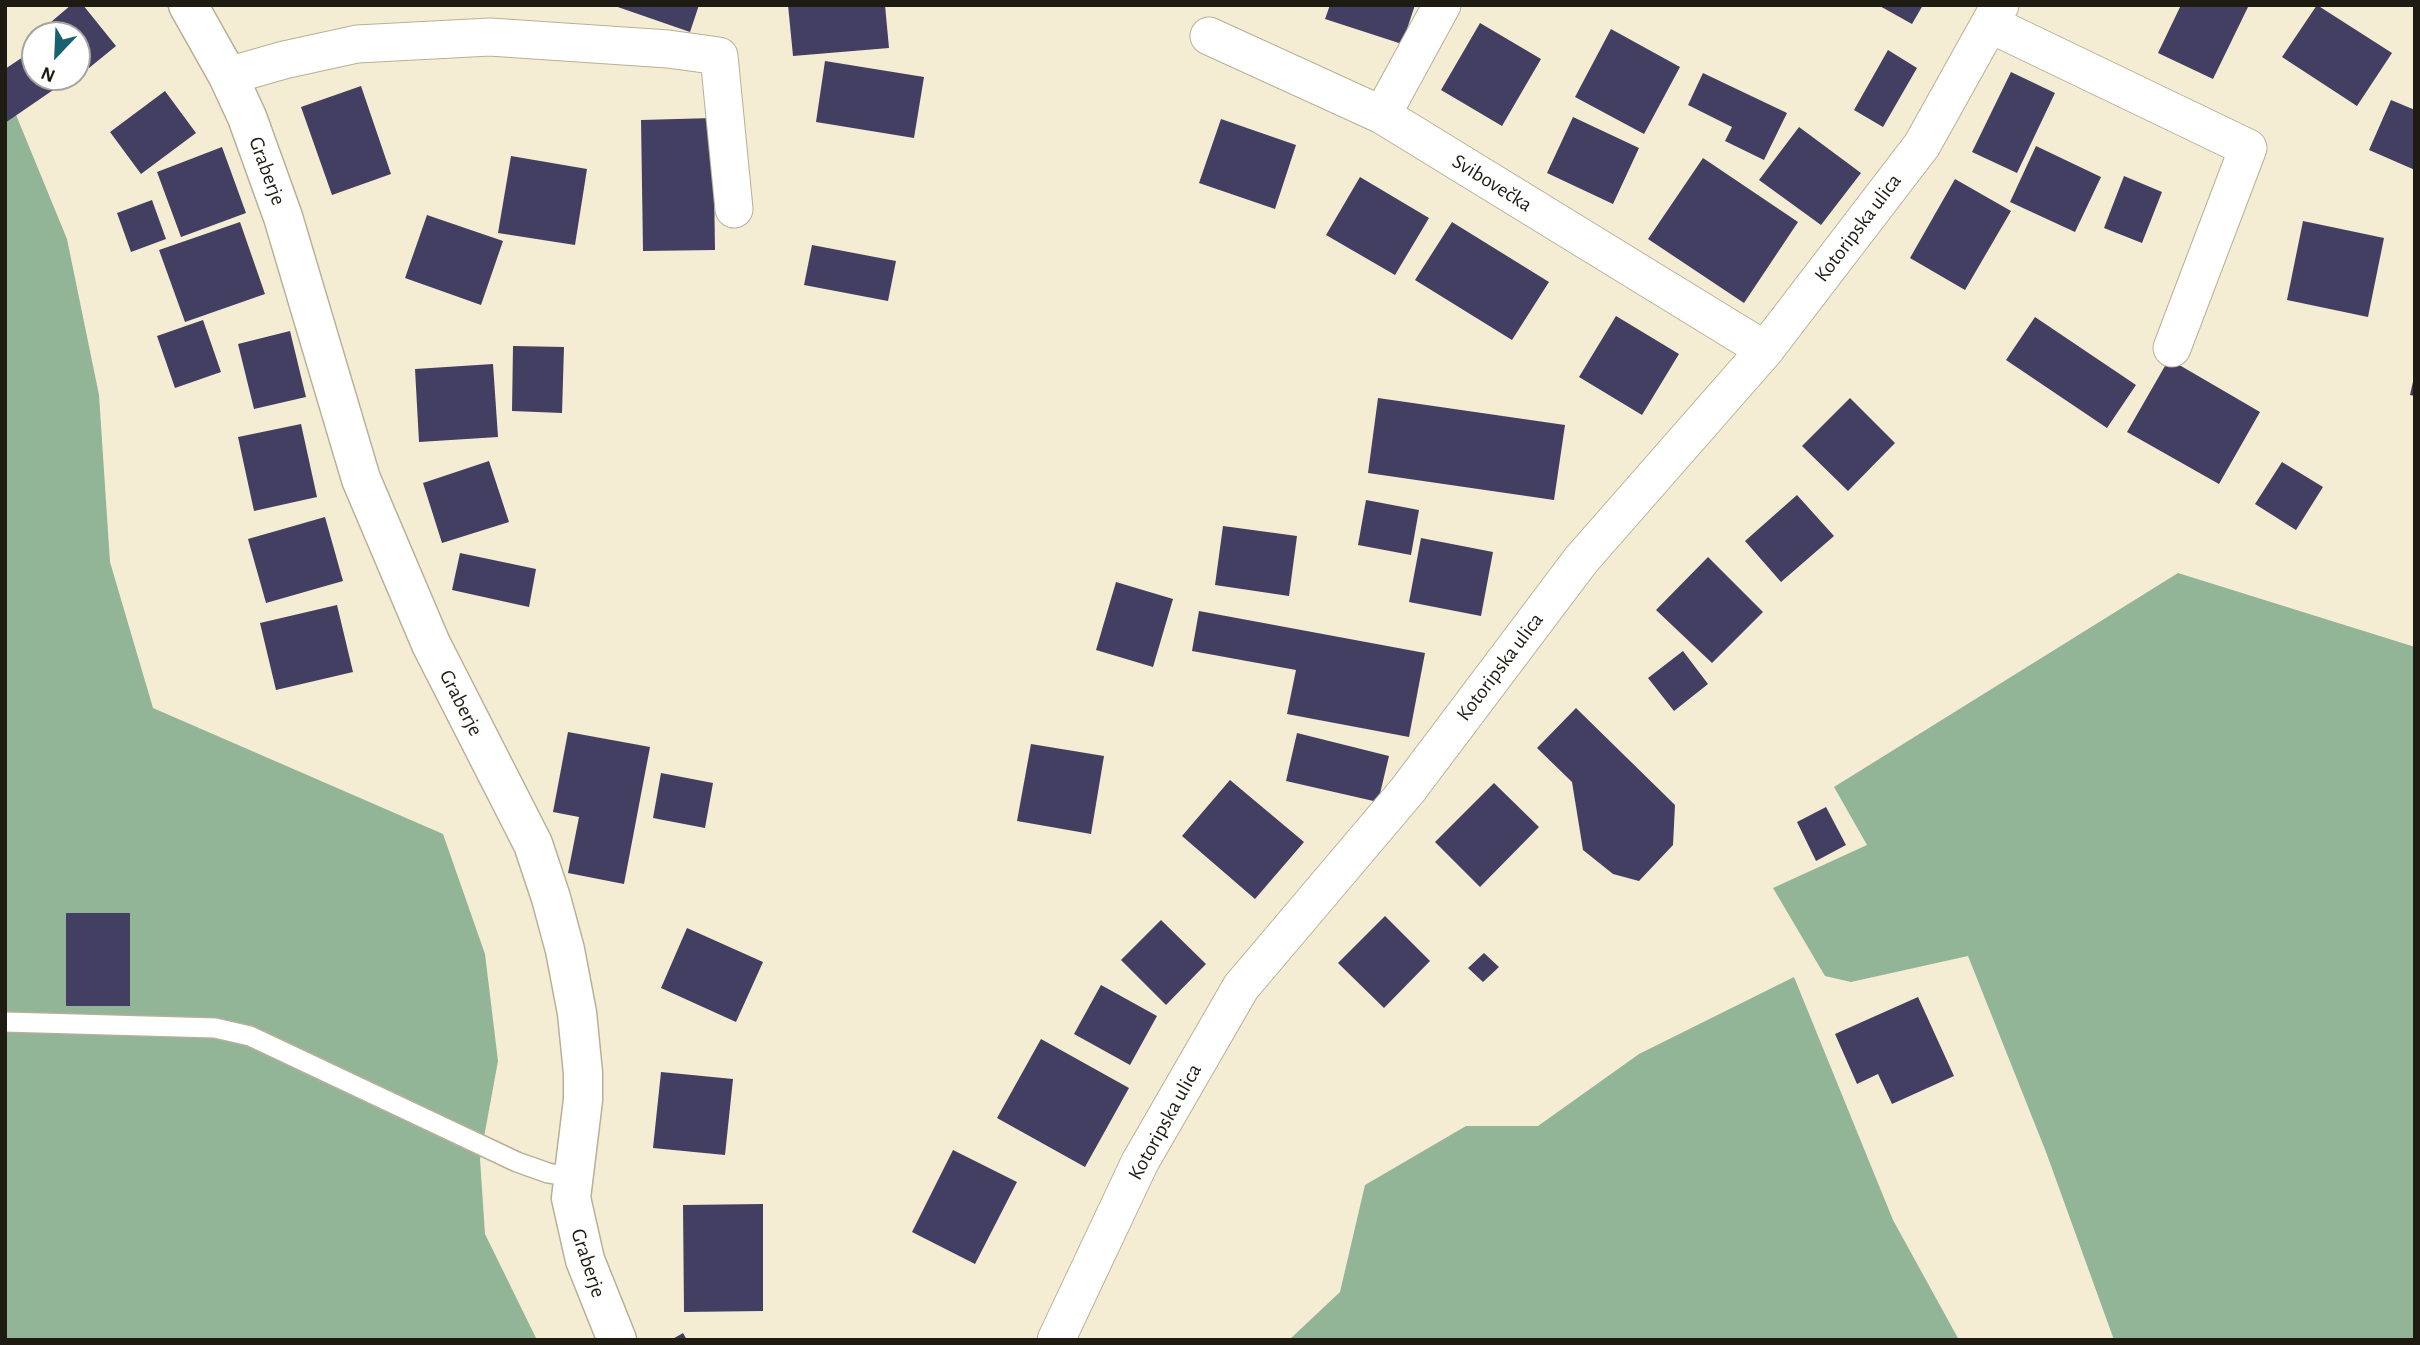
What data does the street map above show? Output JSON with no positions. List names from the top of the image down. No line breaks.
{"streets":{"street":["Graberje","Svibovečka","Kotoripska ulica"]},"crossings":[["Svibovečka","Kotoripska ulica"]],"north":"bottom left"}
